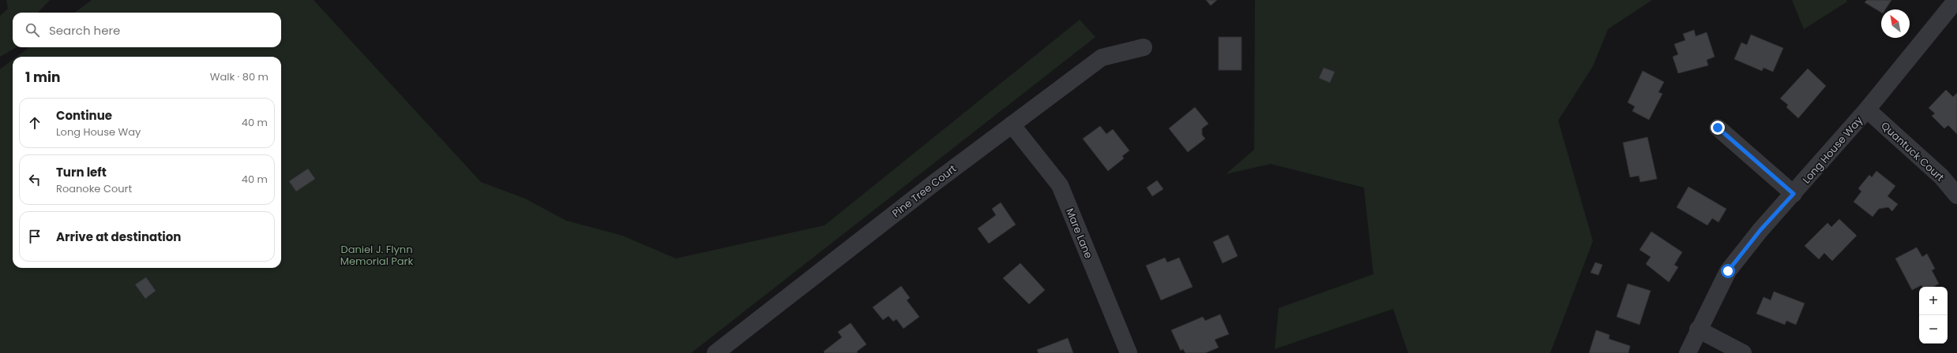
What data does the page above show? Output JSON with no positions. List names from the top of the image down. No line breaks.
{"streets":{"street":["Long House Way","Quantuck Court","Pine Tree Court","Mare Lane"]},"crossings":[["Long House Way","Quantuck Court"],["Pine Tree Court","Mare Lane"]],"parks":["Daniel J. Flynn Memorial Park"],"north":"top left","page":{"search":"Search here","heading":["1 min","Walk · 80 m"],"list":[["Continue","Long House Way","40 m"],["Turn left","Roanoke Court","40 m"],"Arrive at destination"],"map_buttons":["+","−"]}}
